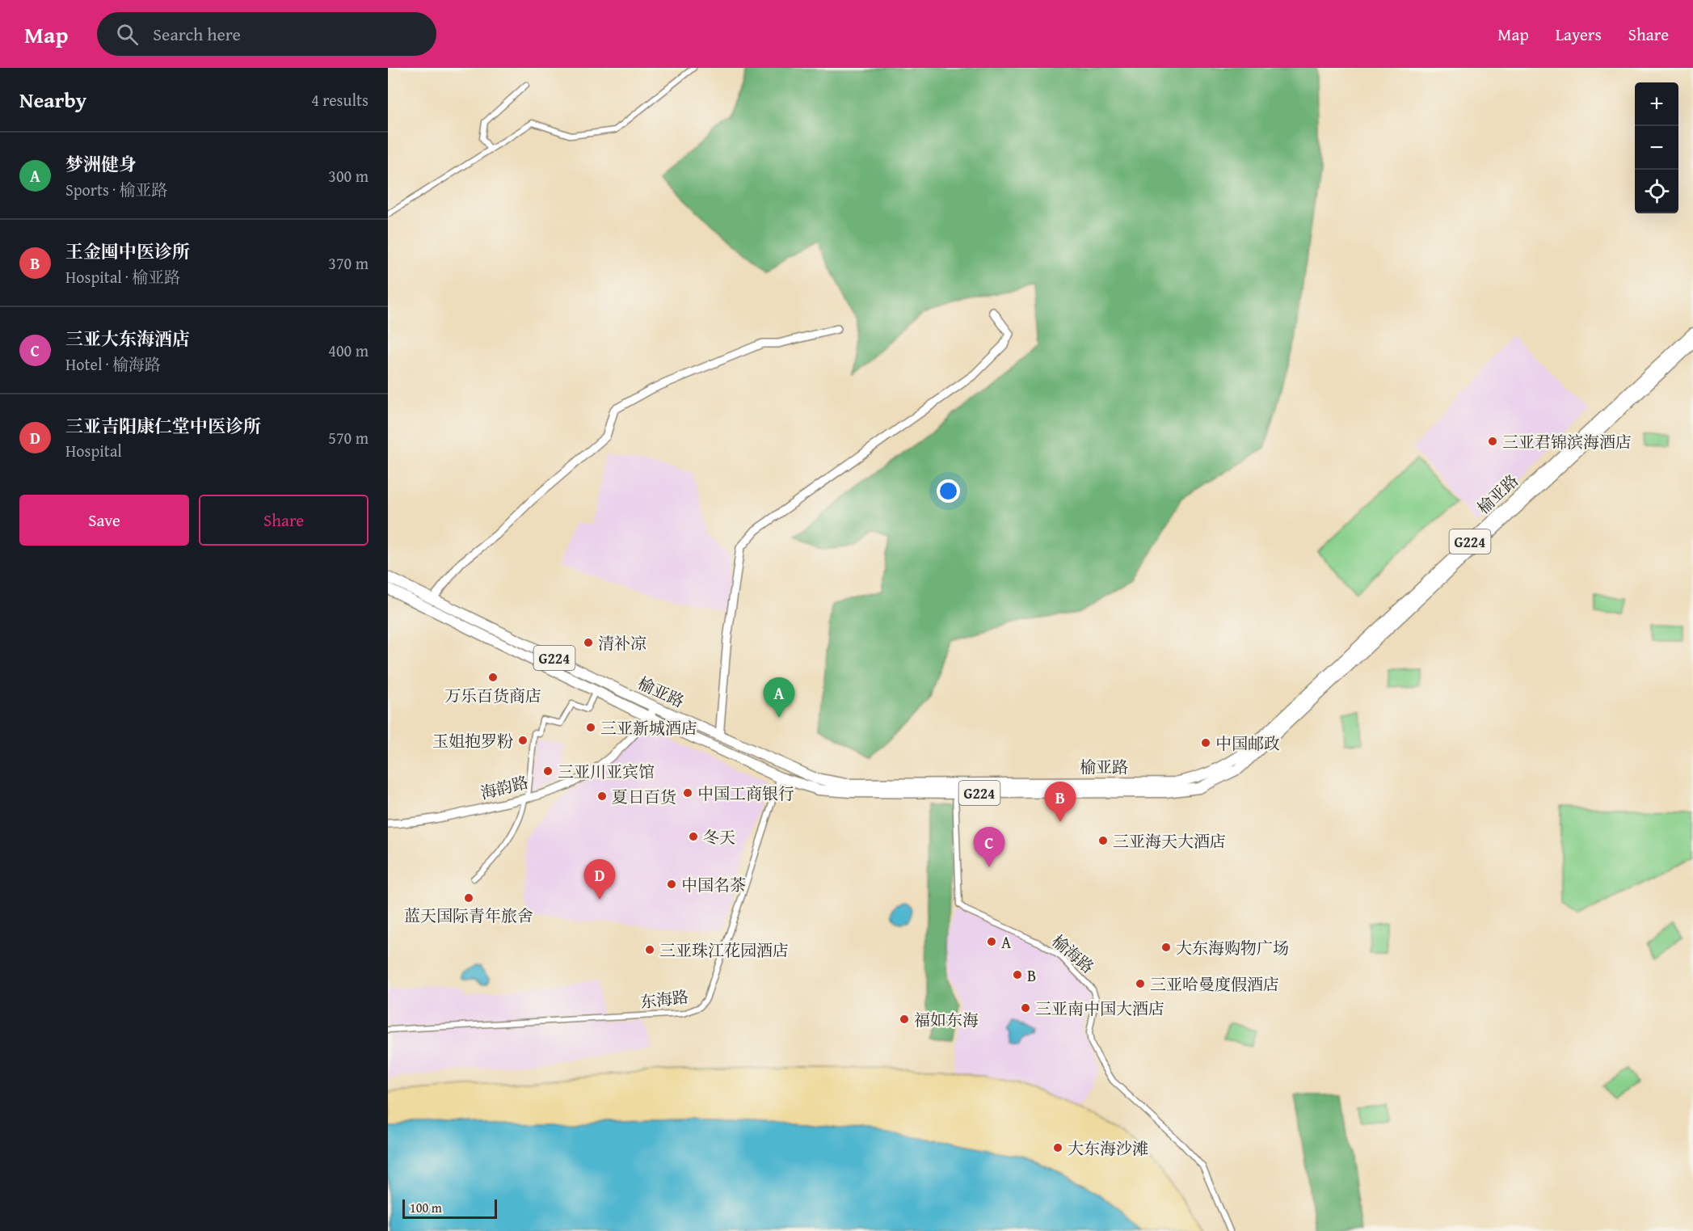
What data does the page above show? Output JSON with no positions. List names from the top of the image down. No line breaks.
{"streets":{"highway":["榆亚路","G224"],"street":["海韵路","榆海路","东海路"]},"crossings":[["榆亚路","海韵路"],["榆亚路","榆海路"],["榆亚路","东海路"]],"places":["三亚君锦滨海酒店","清补凉","万乐百货商店","三亚新城酒店","玉姐抱罗粉","中国邮政","三亚川亚宾馆","中国工商银行","夏日百货","冬天","三亚海天大酒店","中国名茶","蓝天国际青年旅舍","A","大东海购物广场","三亚珠江花园酒店","B","三亚哈曼度假酒店","三亚南中国大酒店","福如东海","大东海沙滩"],"scale_bar":"100 m","page":{"header":"Map","search":"Search here","nav":["Map","Layers","Share"],"heading":["Nearby","4 results"],"map_buttons":["+","−"],"list":[{"mark":"A","name":"梦洲健身","note":"Sports · 榆亚路","value":"300 m"},{"mark":"B","name":"王金囤中医诊所","note":"Hospital · 榆亚路","value":"370 m"},{"mark":"C","name":"三亚大东海酒店","note":"Hotel · 榆海路","value":"400 m"},{"mark":"D","name":"三亚吉阳康仁堂中医诊所","note":"Hospital","value":"570 m"}],"buttons":["Save","Share"],"pins":["A","B","C","D"],"scale":"100 m"}}
